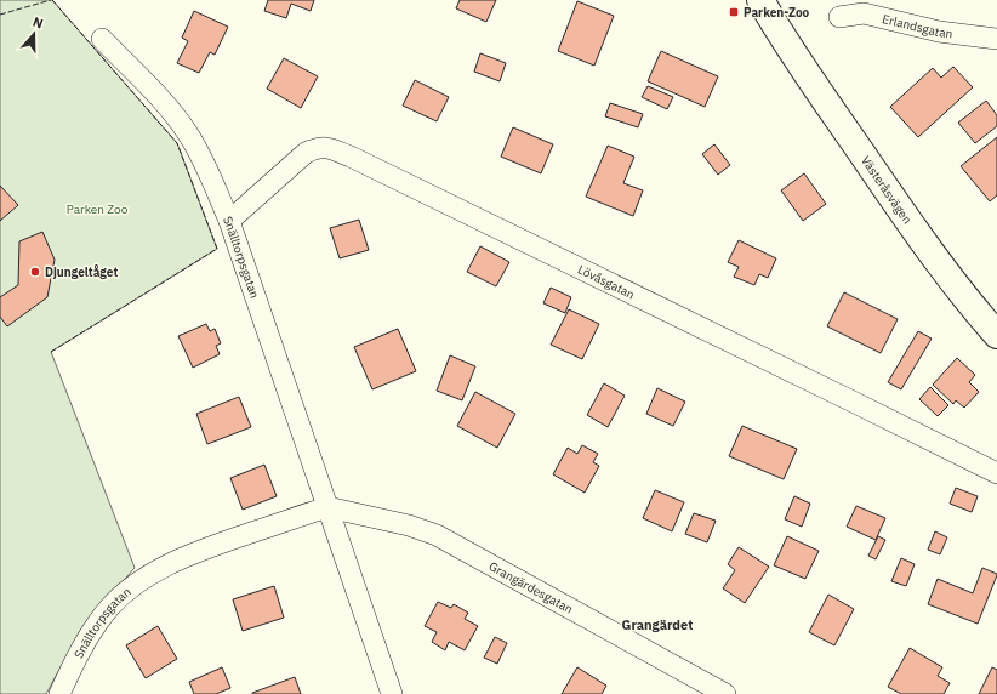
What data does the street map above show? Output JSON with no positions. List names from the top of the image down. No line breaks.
{"streets":{"street":["Erlandsgatan","Västeråsvägen","Snälltorpsgatan","Lövåsgatan","Grangärdesgatan"]},"crossings":[["Snälltorpsgatan","Lövåsgatan"],["Snälltorpsgatan","Grangärdesgatan"]],"districts":["Grangärdet"],"parks":["Parken Zoo"],"places":{"transit":["Parken-Zoo"],"other":["Djungeltåget"]},"north":"top"}
